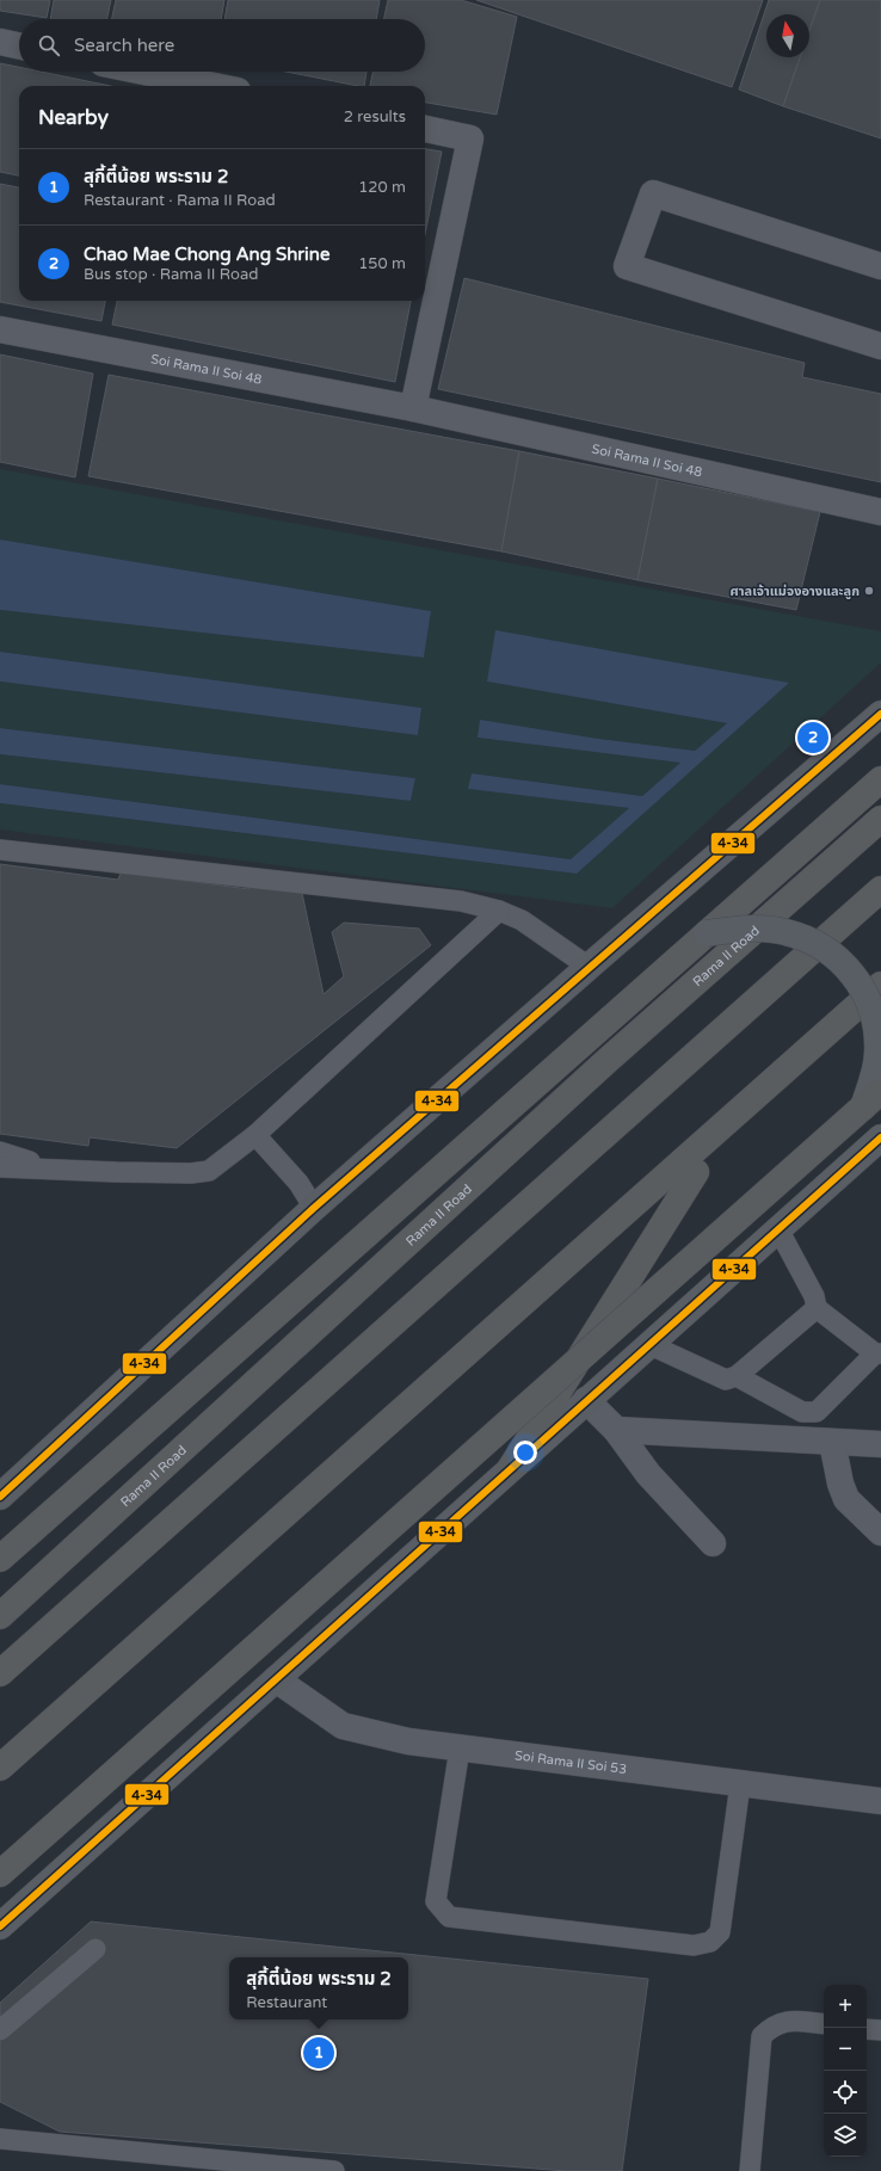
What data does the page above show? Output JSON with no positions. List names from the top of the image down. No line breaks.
{"streets":{"highway":["Rama II Road"],"street":["Soi Rama II Soi 48","Soi Rama II Soi 53"]},"places":["ศาลเจ้าแม่จงอางและลูก"],"lines":["transit line 4-34"],"north":"top","page":{"search":"Search here","heading":["Nearby","2 results"],"list":[{"mark":"1","name":"สุกี้ตี๋น้อย พระราม 2","note":"Restaurant · Rama II Road","value":"120 m"},{"mark":"2","name":"Chao Mae Chong Ang Shrine","note":"Bus stop · Rama II Road","value":"150 m"}],"pins":["2","1"],"popup":["สุกี้ตี๋น้อย พระราม 2","Restaurant"],"map_buttons":["+","−"]}}
